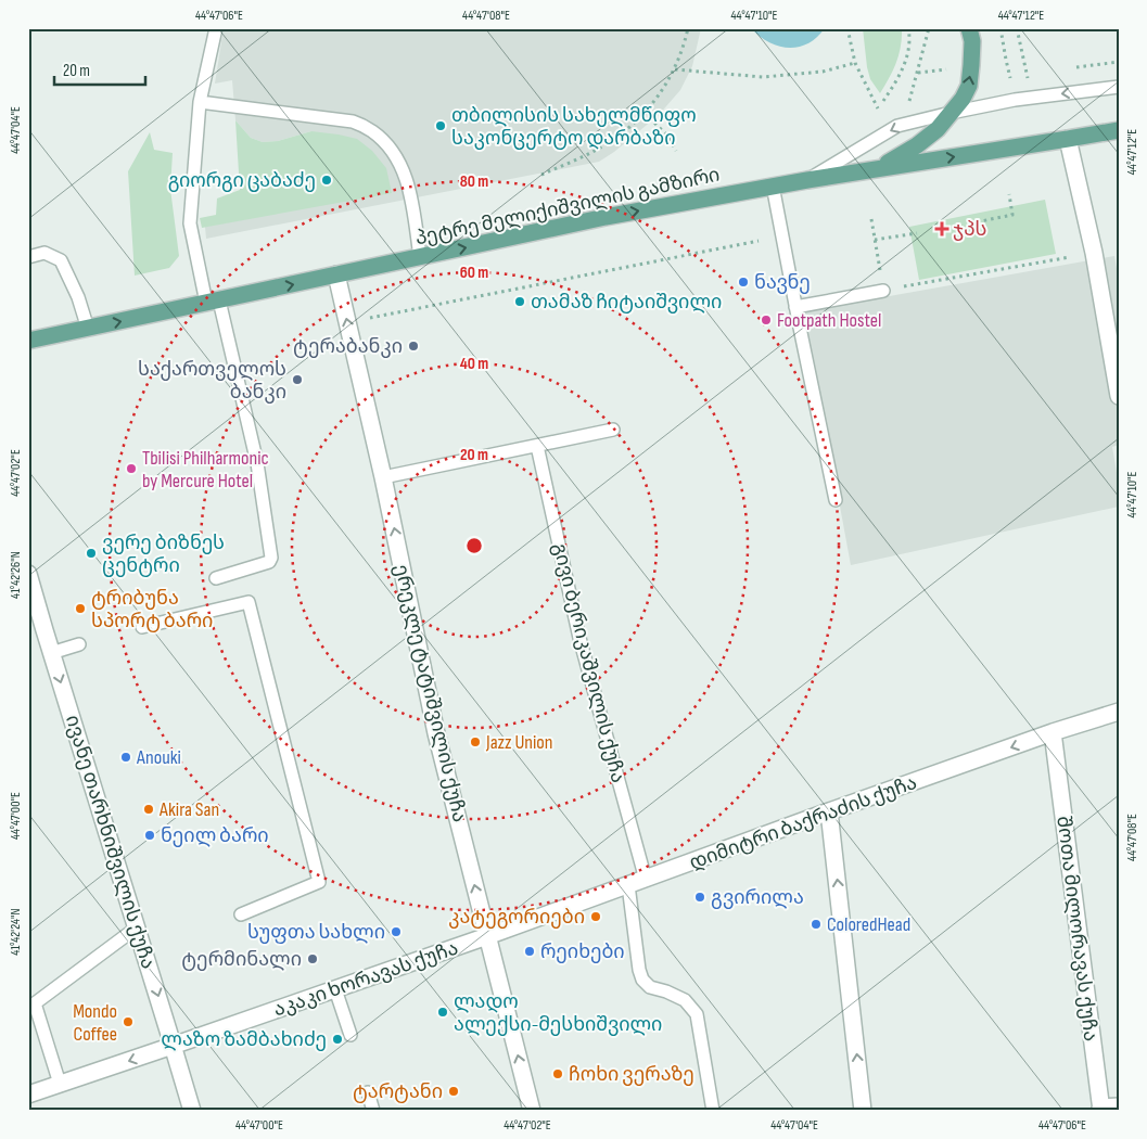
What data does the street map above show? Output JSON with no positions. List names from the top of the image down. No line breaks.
{"streets":{"main road":["პეტრე მელიქიშვილის გამზირი"],"street":["ერეკლე ტატიშვილის ქუჩა","დიმიტრი ბაქრაძის ქუჩა","ივანე თარხნიშვილის ქუჩა","შოთა მილორავას ქუჩა","აკაკი ხორავას ქუჩა"],"lane":["გივი ბერიკაშვილის ქუჩა"]},"crossings":[["პეტრე მელიქიშვილის გამზირი","ერეკლე ტატიშვილის ქუჩა"],["გივი ბერიკაშვილის ქუჩა","დიმიტრი ბაქრაძის ქუჩა"],["ერეკლე ტატიშვილის ქუჩა","დიმიტრი ბაქრაძის ქუჩა"],["ერეკლე ტატიშვილის ქუჩა","აკაკი ხორავას ქუჩა"],["დიმიტრი ბაქრაძის ქუჩა","შოთა მილორავას ქუჩა"],["დიმიტრი ბაქრაძის ქუჩა","აკაკი ხორავას ქუჩა"],["ივანე თარხნიშვილის ქუჩა","აკაკი ხორავას ქუჩა"]],"one_way":["პეტრე მელიქიშვილის გამზირი","ერეკლე ტატიშვილის ქუჩა","დიმიტრი ბაქრაძის ქუჩა","ივანე თარხნიშვილის ქუჩა"],"places":{"other":["თბილისის სახელმწიფო საკონცერტო დარბაზი","გიორგი ცაბაძე","ნავნე","თამაზ ჩიტაიშვილი","Footpath Hostel","ტერაბანკი","საქართველოს ბანკი","Tbilisi Philharmonic by Mercure Hotel","ვერე ბიზნეს ცენტრი","ტრიბუნა სპორტ ბარი","Jazz Union","Anouki","Akira San","ნეილ ბარი","გვირილა","კატეგორიები","ColoredHead","სუფთა სახლი","რეიხები","ტერმინალი","ლადო ალექსი-მესხიშვილი","Mondo Coffee","ლაზო ზამბახიძე","ჩოხი ვერაზე","ტარტანი"],"health":["ჯპს"]},"scale_bar":"20 m","coordinates":["44°47'06\"E","44°47'08\"E","44°47'10\"E","44°47'12\"E","44°47'04\"E","44°47'02\"E","41°42'26\"N","44°47'00\"E","41°42'24\"N"],"rings":["80 m","60 m","40 m","20 m"]}
